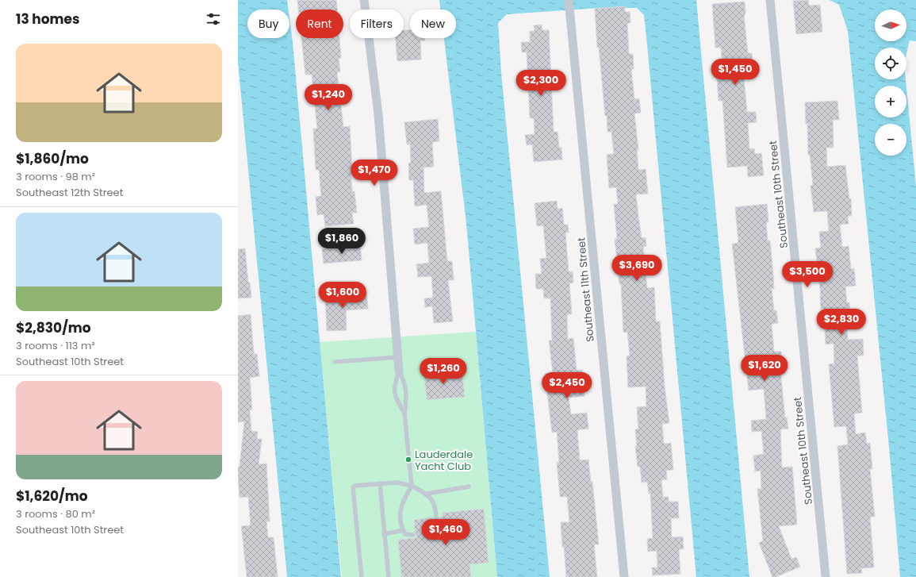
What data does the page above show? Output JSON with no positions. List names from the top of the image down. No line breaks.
{"streets":{"street":["Southeast 10th Street","Southeast 11th Street"]},"places":["Lauderdale Yacht Club"],"north":"right","page":{"heading":"13 homes","map_buttons":["+","−"],"chip":["Buy","Rent","Filters","New"],"list":[{"name":"$1,860/mo","note":"3 rooms · 98 m² · Southeast 12th Street"},{"name":"$2,830/mo","note":"3 rooms · 113 m² · Southeast 10th Street"},{"name":"$1,620/mo","note":"3 rooms · 80 m² · Southeast 10th Street"}],"price":["$1,450","$2,300","$1,240","$1,470","$1,860","$3,690","$3,500","$1,600","$2,830","$1,620","$1,260","$2,450","$1,460"]}}
